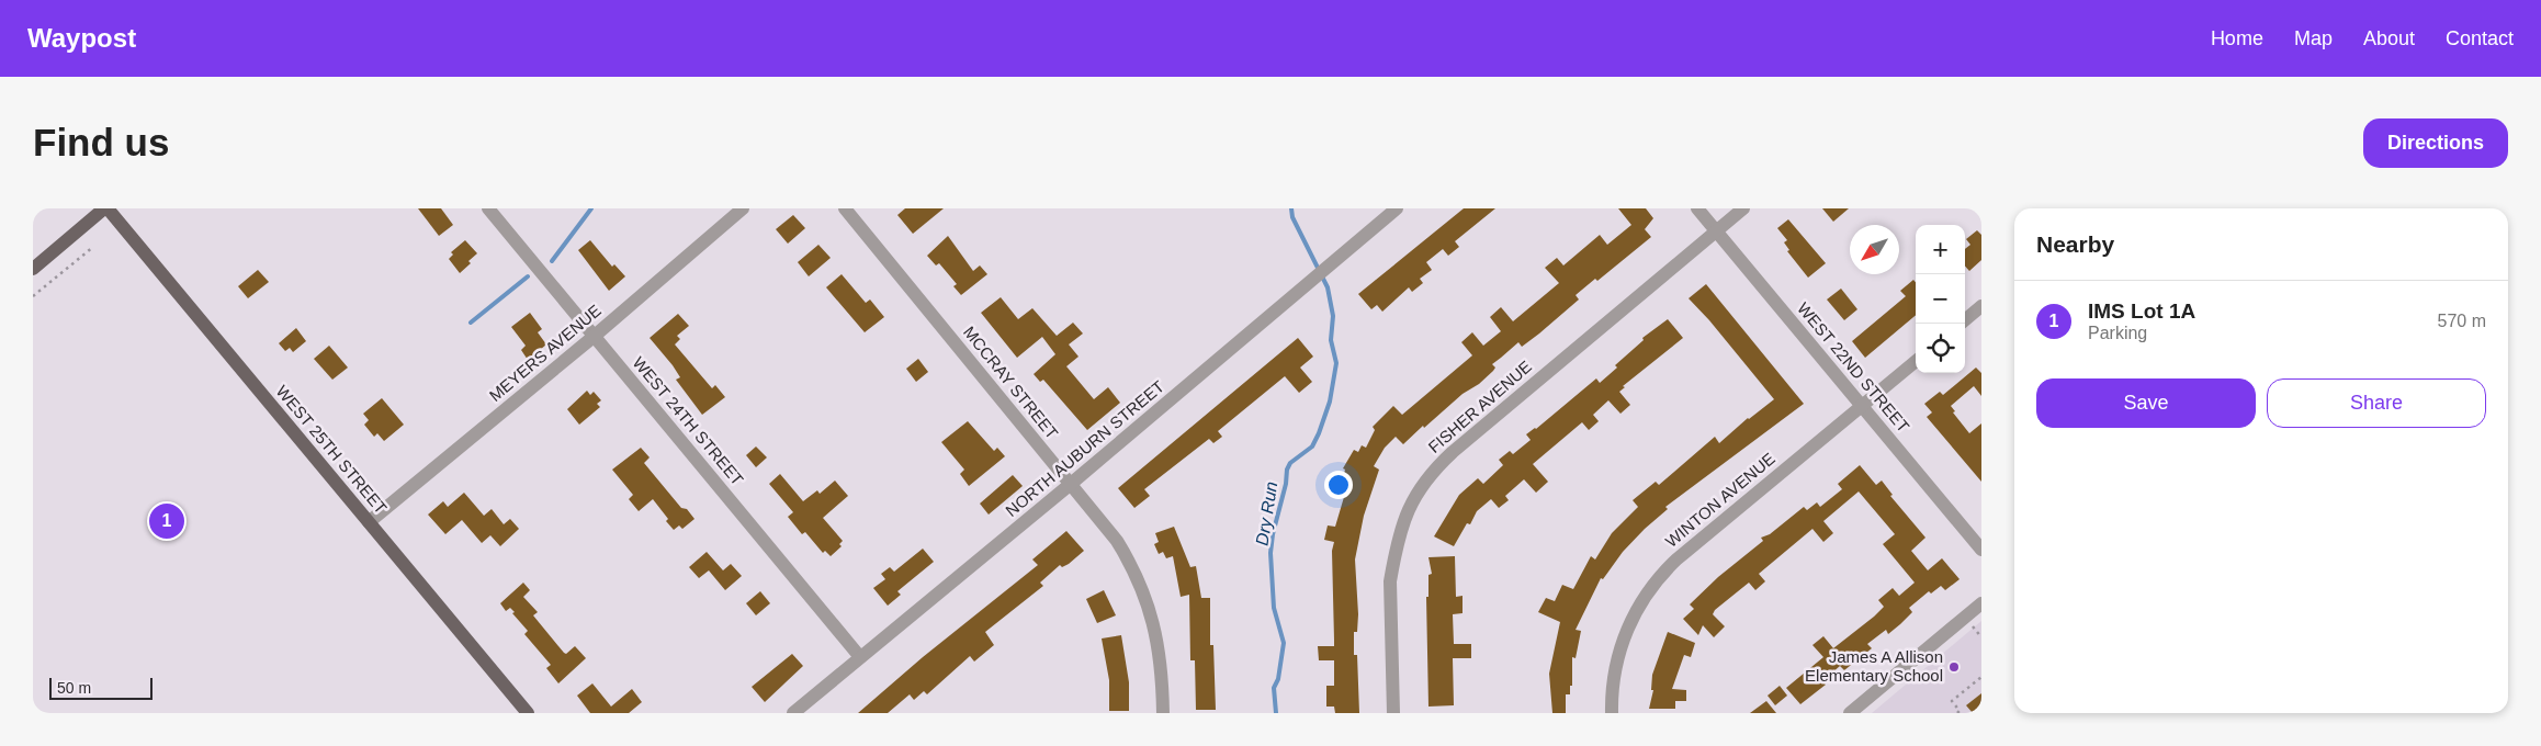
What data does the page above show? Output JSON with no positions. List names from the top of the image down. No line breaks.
{"streets":{"main road":["WEST 25TH STREET"],"street":["MEYERS AVENUE","WEST 22ND STREET","MCCRAY STREET","FISHER AVENUE","WEST 24TH STREET","NORTH AUBURN STREET","WINTON AVENUE"]},"crossings":[["MEYERS AVENUE","WEST 24TH STREET"],["MEYERS AVENUE","WEST 25TH STREET"],["WEST 22ND STREET","FISHER AVENUE"],["WEST 22ND STREET","WINTON AVENUE"],["MCCRAY STREET","NORTH AUBURN STREET"],["WEST 24TH STREET","NORTH AUBURN STREET"]],"water":["Dry Run"],"places":["James A Allison Elementary School"],"scale_bar":"50 m","north":"bottom left","page":{"header":"Waypost","nav":["Home","Map","About","Contact"],"buttons":["Directions",["Save","Share"]],"title":"Find us","heading":"Nearby","map_buttons":["+","−"],"list":[{"mark":"1","name":"IMS Lot 1A","note":"Parking","value":"570 m"}],"pins":"1","scale":"50 m"}}
